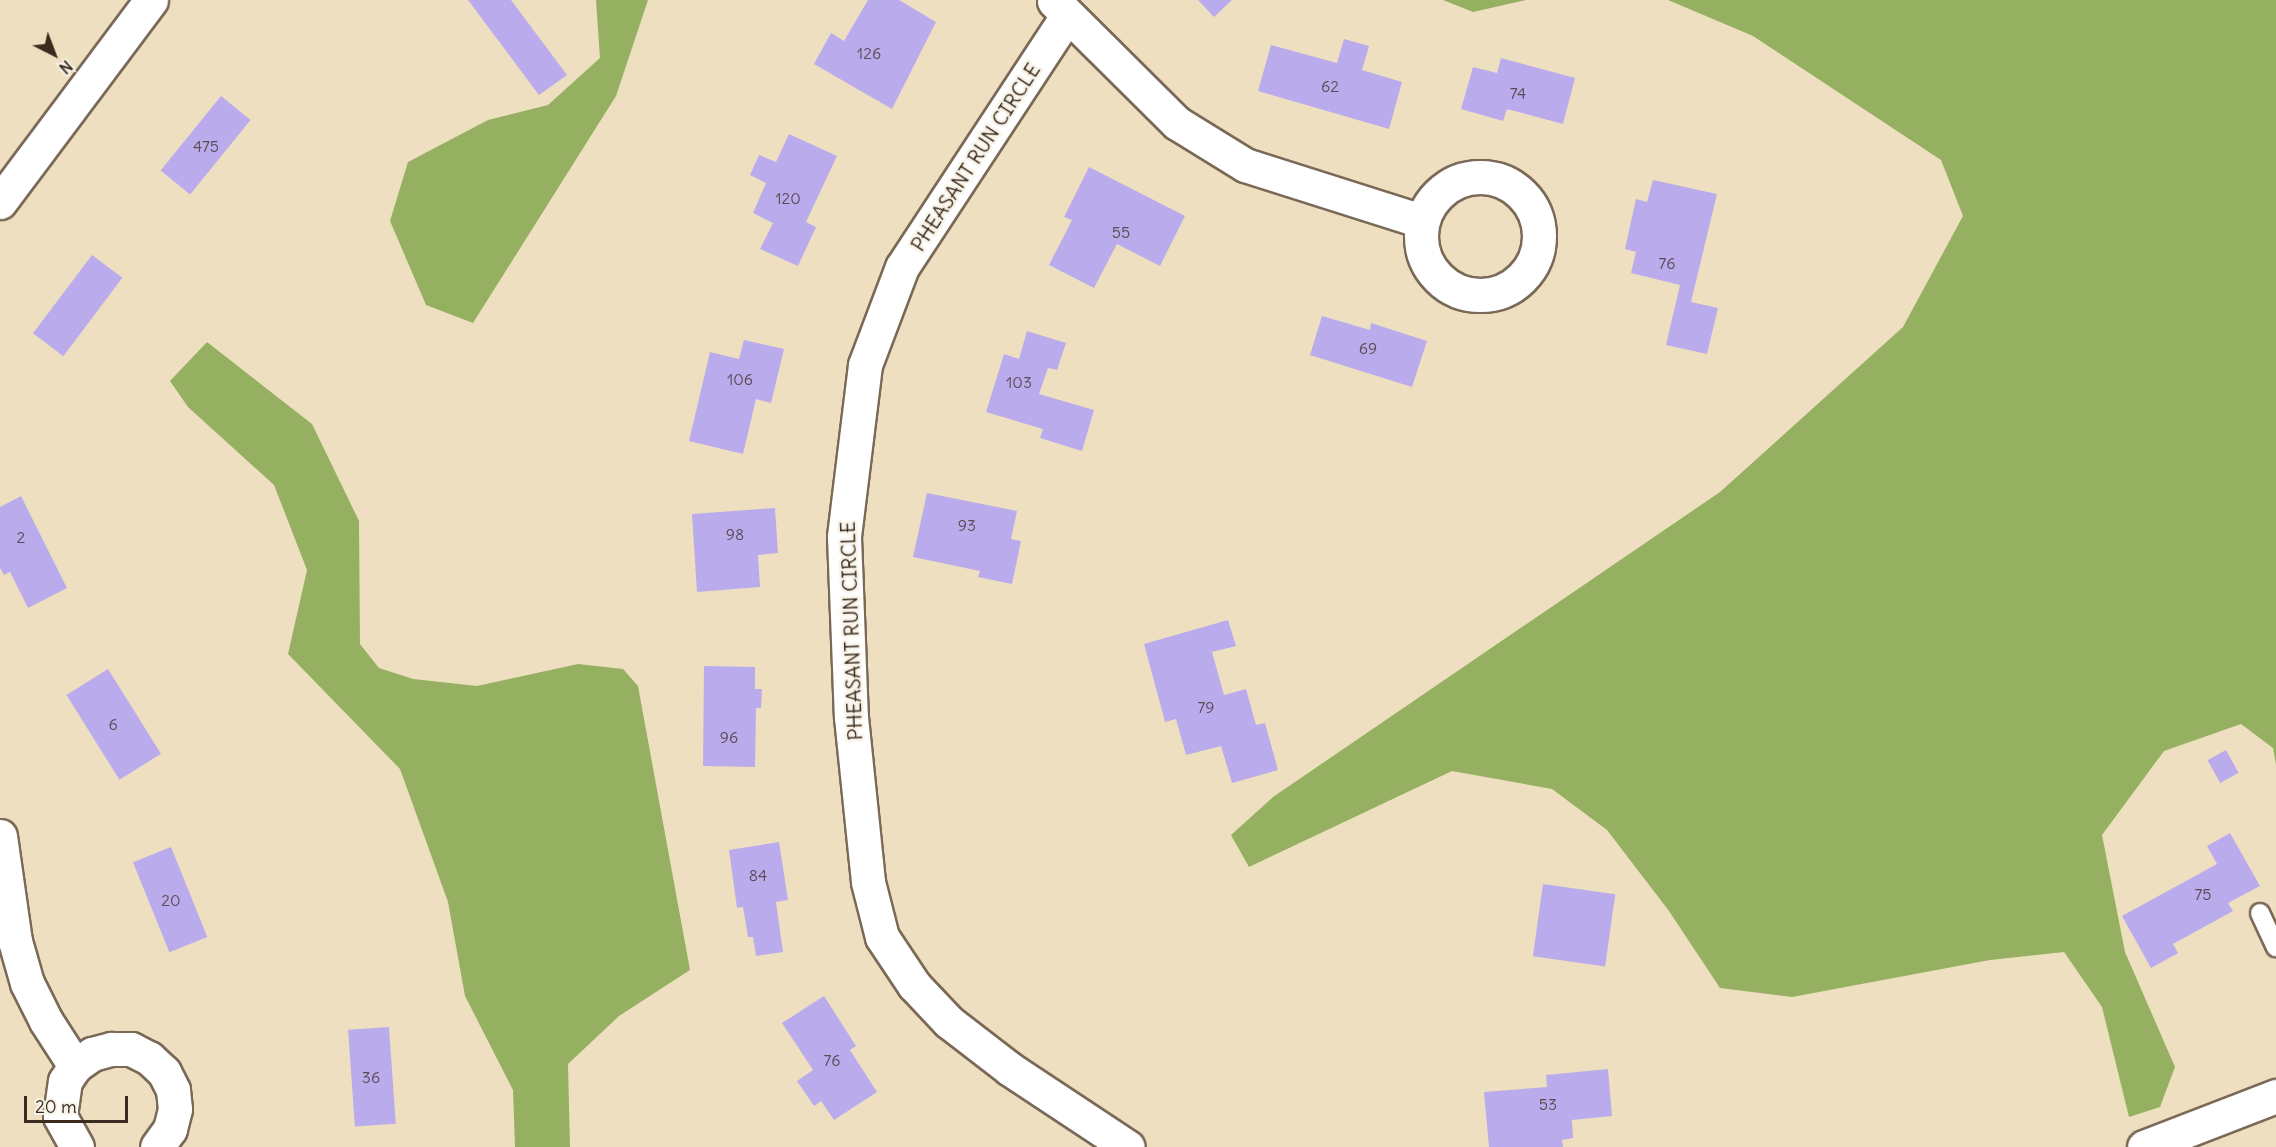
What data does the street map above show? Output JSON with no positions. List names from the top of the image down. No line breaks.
{"streets":{"street":["PHEASANT RUN CIRCLE"]},"house_numbers":["126","62","74","475","120","55","76","69","106","103","93","98","2","79","6","96","84","75","20","76","36","53"],"scale_bar":"20 m","north":"bottom right"}
